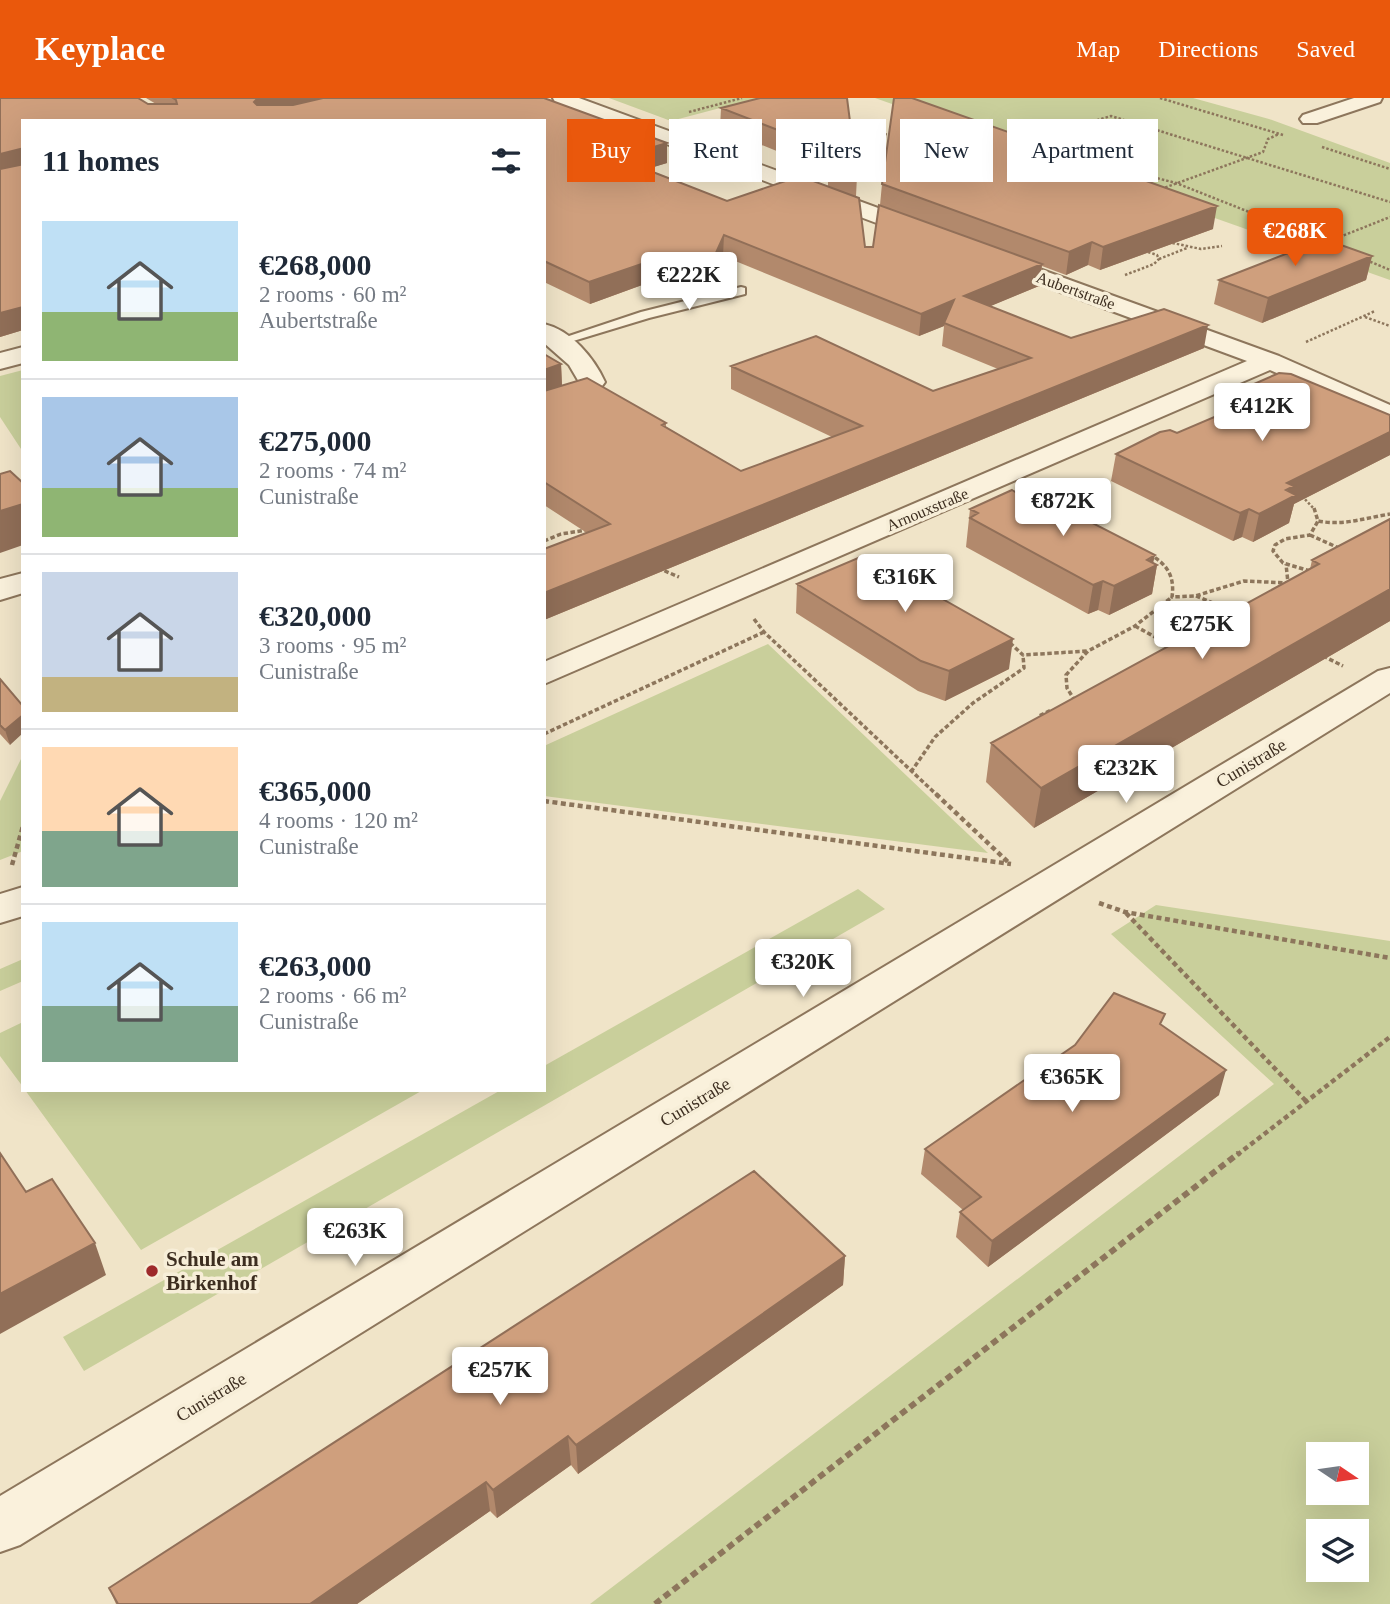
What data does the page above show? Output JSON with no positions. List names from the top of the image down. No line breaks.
{"streets":{"street":["Aubertstraße","Arnouxstraße","Cunistraße"]},"crossings":[["Aubertstraße","Arnouxstraße"]],"places":["Schule am Birkenhof"],"north":"right","page":{"header":"Keyplace","nav":["Map","Directions","Saved"],"chip":["Buy","Rent","Filters","New","Apartment"],"heading":"11 homes","list":[{"name":"€268,000","note":"2 rooms · 60 m² · Aubertstraße"},{"name":"€275,000","note":"2 rooms · 74 m² · Cunistraße"},{"name":"€320,000","note":"3 rooms · 95 m² · Cunistraße"},{"name":"€365,000","note":"4 rooms · 120 m² · Cunistraße"},{"name":"€263,000","note":"2 rooms · 66 m² · Cunistraße"}],"price":["€268K","€222K","€412K","€872K","€316K","€275K","€232K","€320K","€365K","€263K","€257K"]}}
